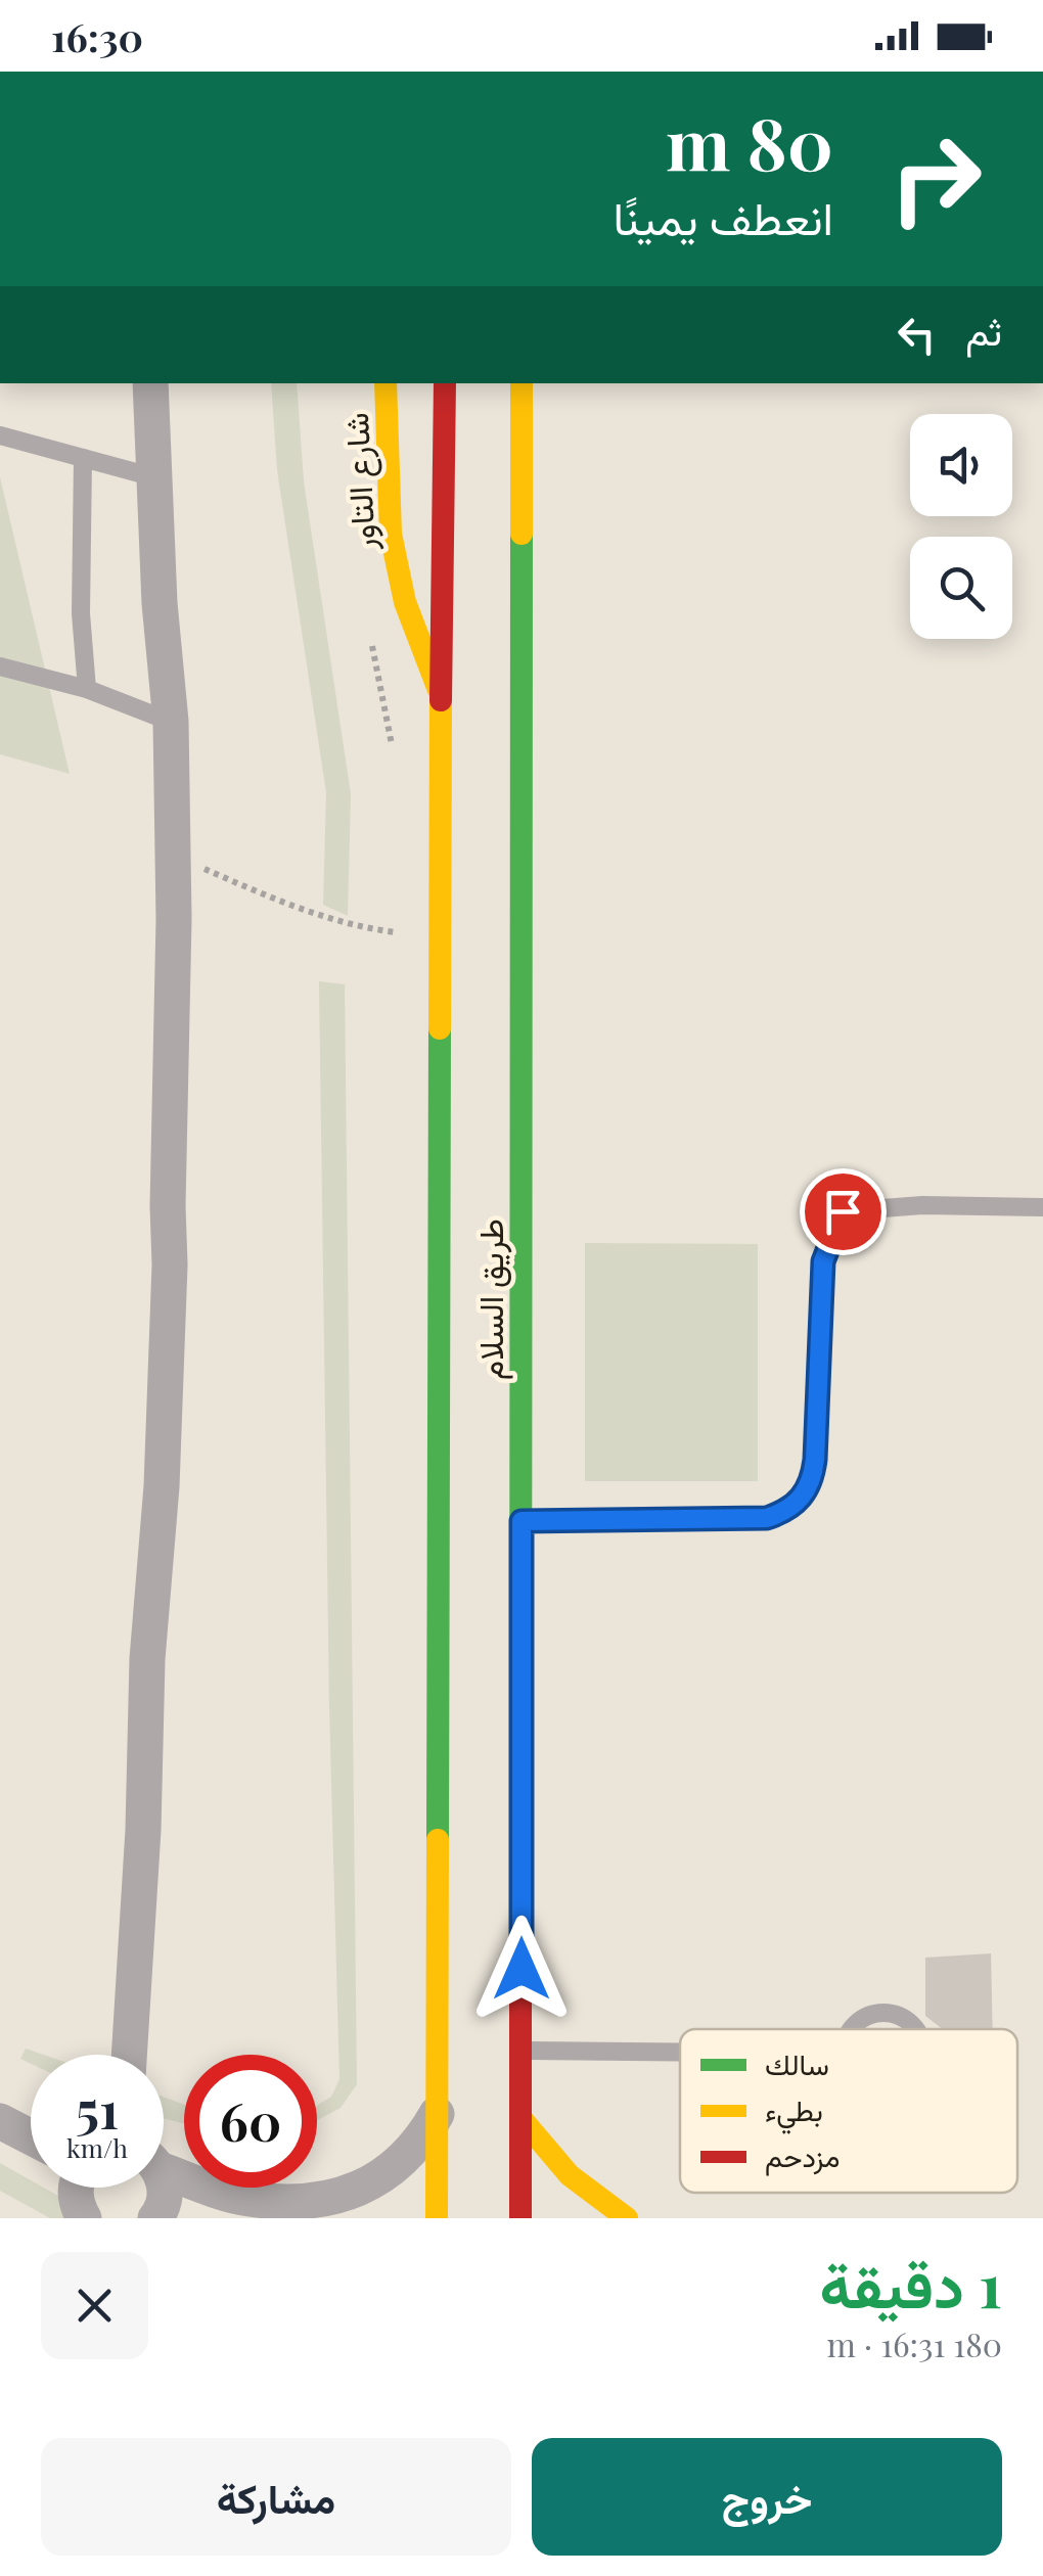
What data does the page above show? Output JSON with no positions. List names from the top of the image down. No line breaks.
{"streets":{"main road":["شارع التاور","طريق السلام"]},"crossings":[["شارع التاور","طريق السلام"]],"legend":["سالك","بطيء","مزدحم"],"page":{"status":"16:30","turn":["80 m","انعطف يمينًا"],"then":"ثم","speed":"51 km/h","limit":"60","heading":["1 دقيقة","180 m · 16:31"],"buttons":["خروج","مشاركة"]}}
